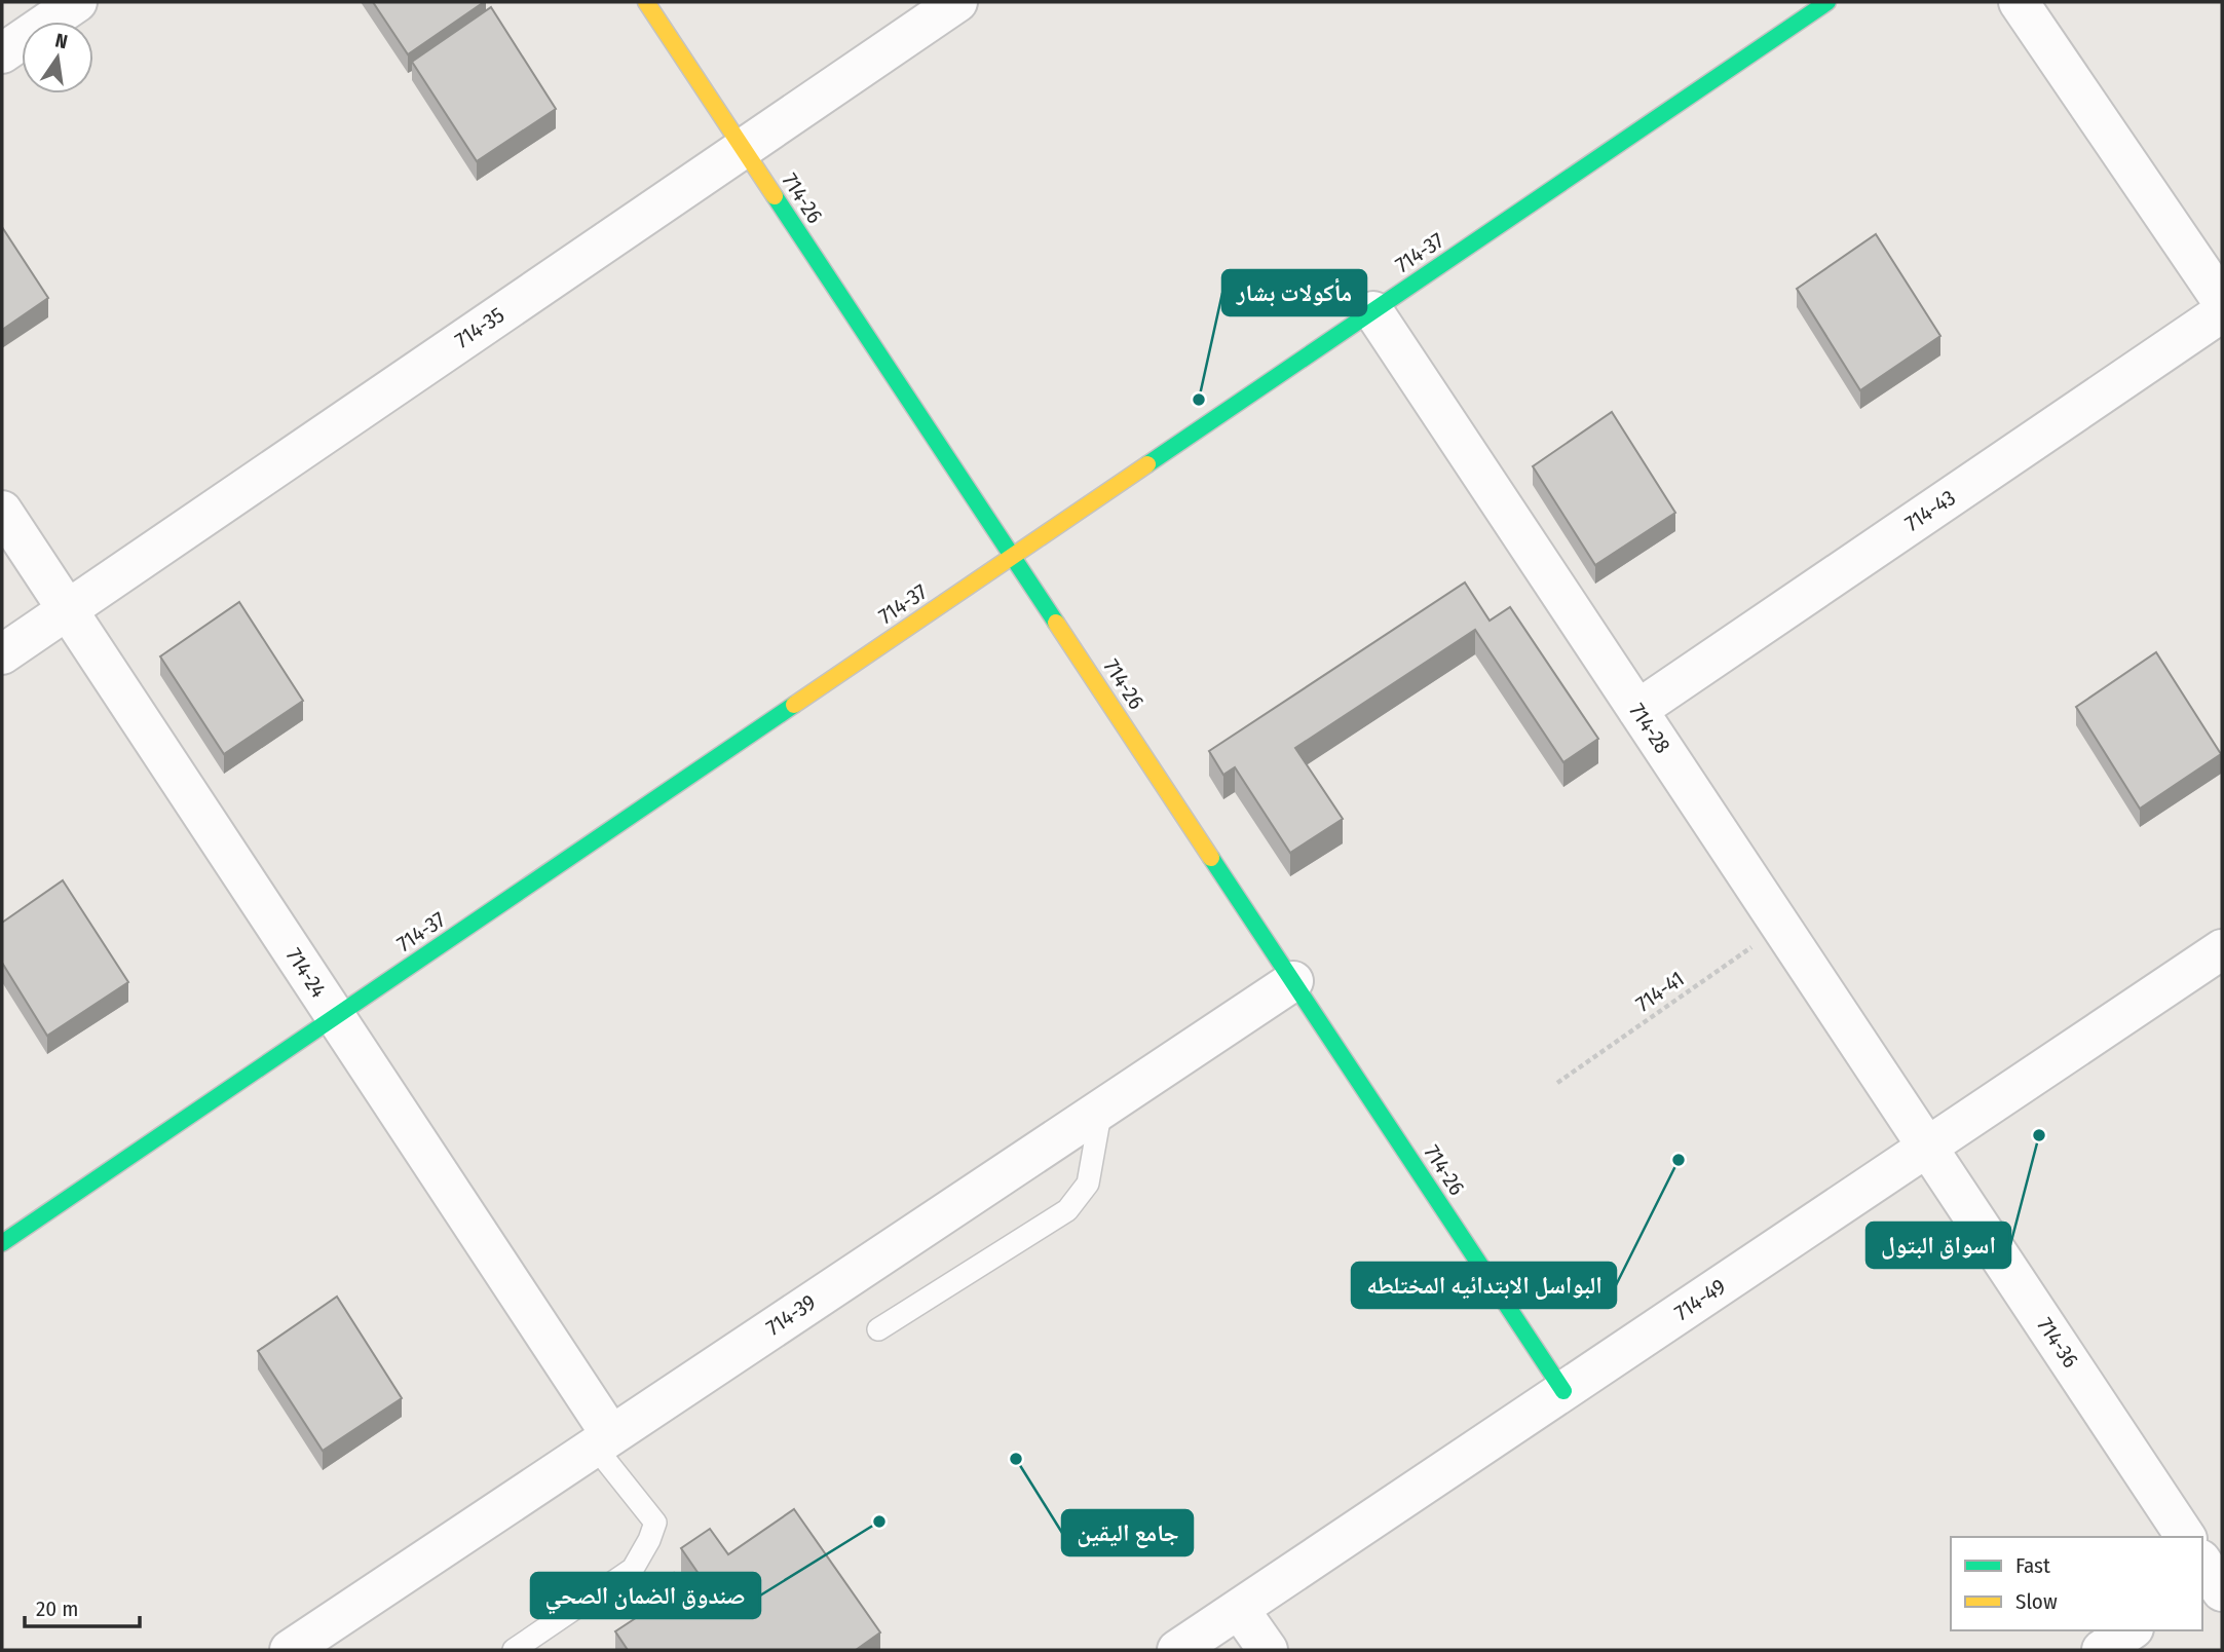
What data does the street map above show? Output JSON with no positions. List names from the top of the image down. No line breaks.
{"streets":{"street":["714-26","714-37","714-35","714-43","714-28","714-24","714-49","714-39","714-36"],"path":["714-41"]},"crossings":[["714-26","714-37"],["714-26","714-35"],["714-26","714-49"],["714-26","714-39"],["714-37","714-28"],["714-37","714-24"],["714-35","714-24"],["714-43","714-28"],["714-28","714-41"],["714-28","714-49"],["714-28","714-36"],["714-24","714-39"],["714-49","714-36"]],"places":["مأكولات بشار","اسواق البتول","البواسل الابتدائيه المختلطه","جامع اليقين","صندوق الضمان الصحي"],"legend":["Fast","Slow"],"scale_bar":"20 m","north":"top"}
